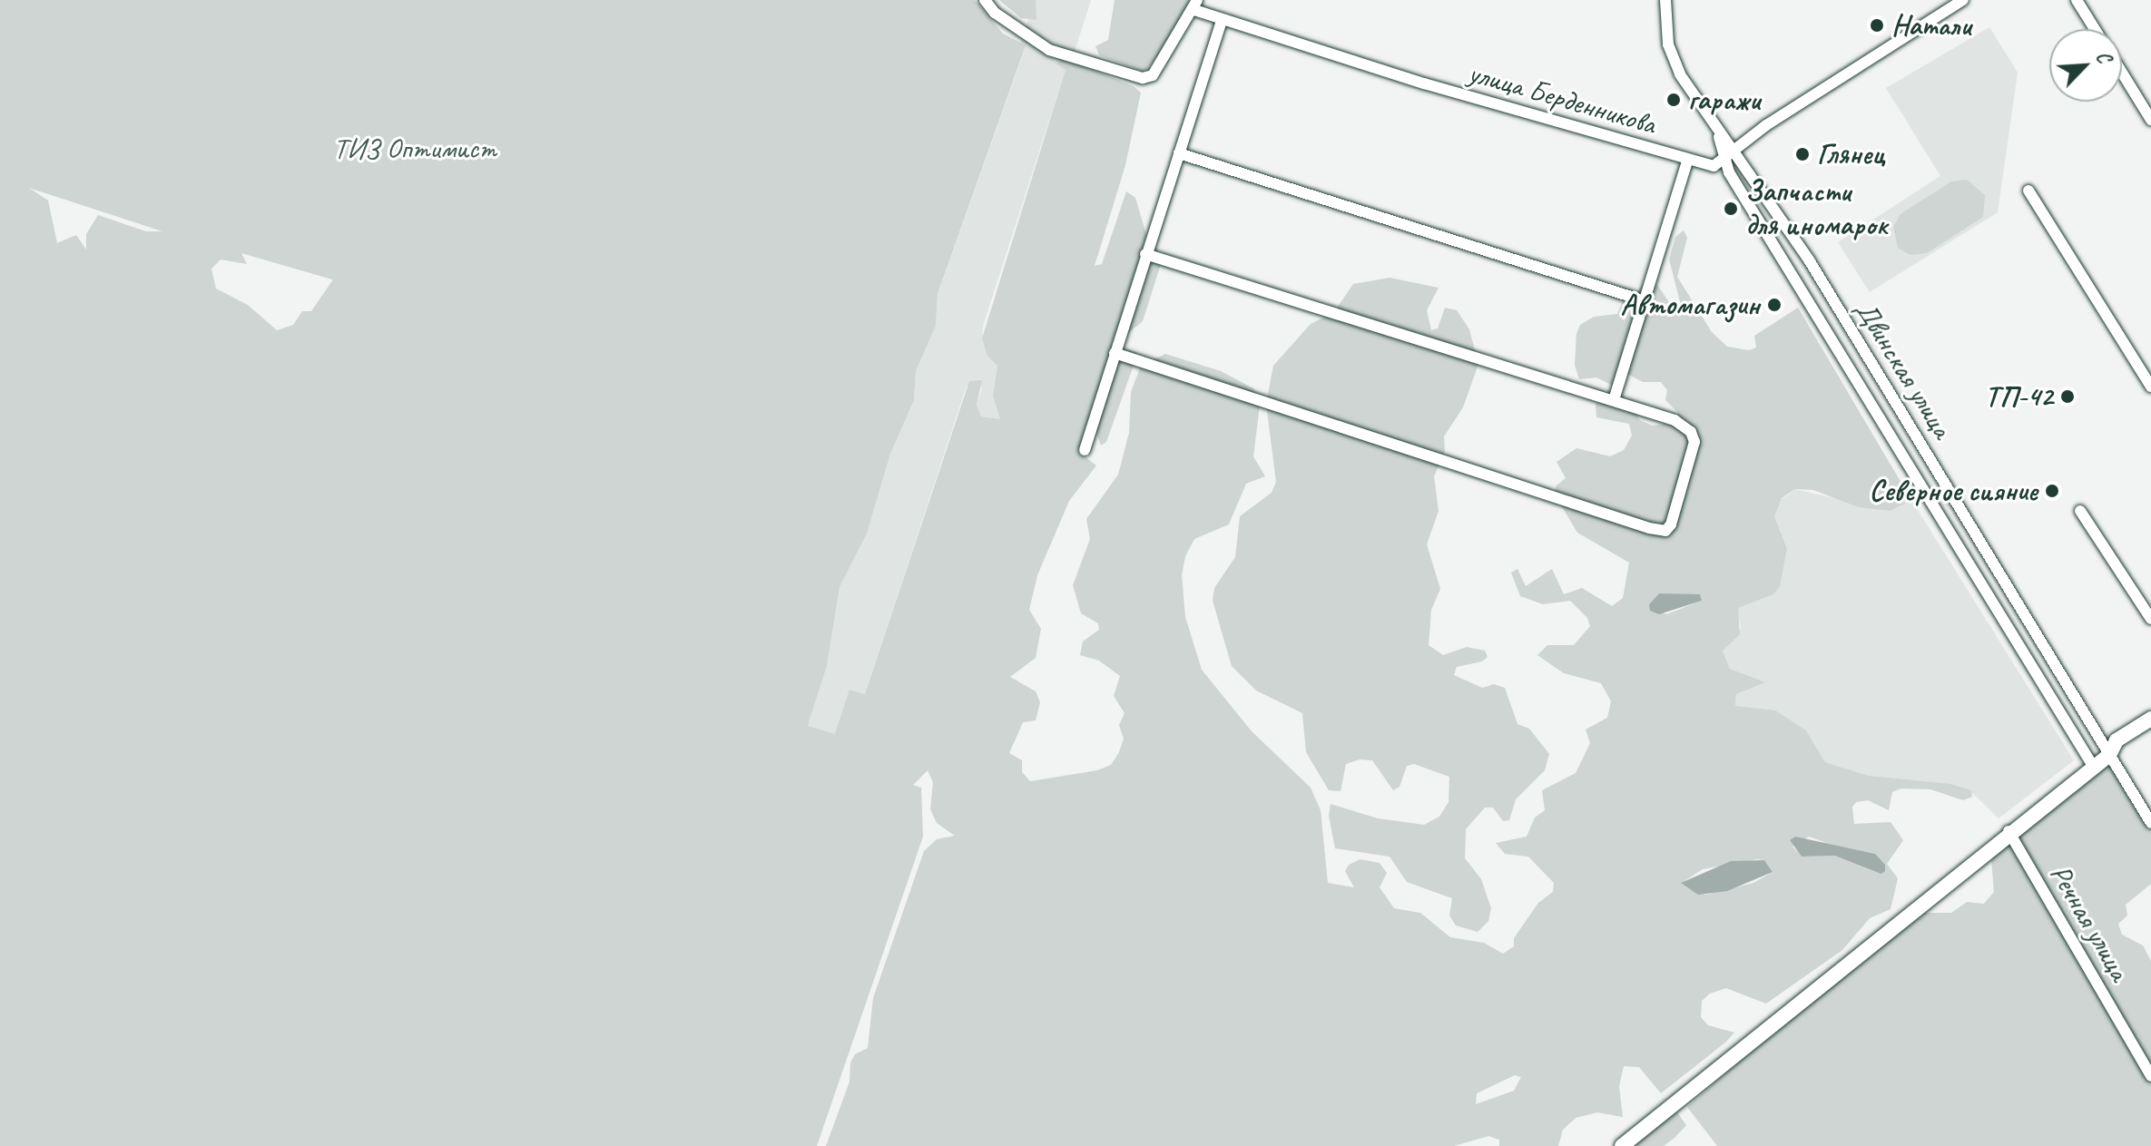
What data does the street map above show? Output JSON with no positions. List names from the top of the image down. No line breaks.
{"streets":{"street":["улица Берденникова","Двинская улица","Речная улица"]},"crossings":[["улица Берденникова","Двинская улица"]],"parks":["ТИЗ Оптимист"],"places":["Натали","гаражи","Глянец","Запчасти для иномарок","Автомагазин","ТП-42","Северное сияние"],"north":"top right"}
